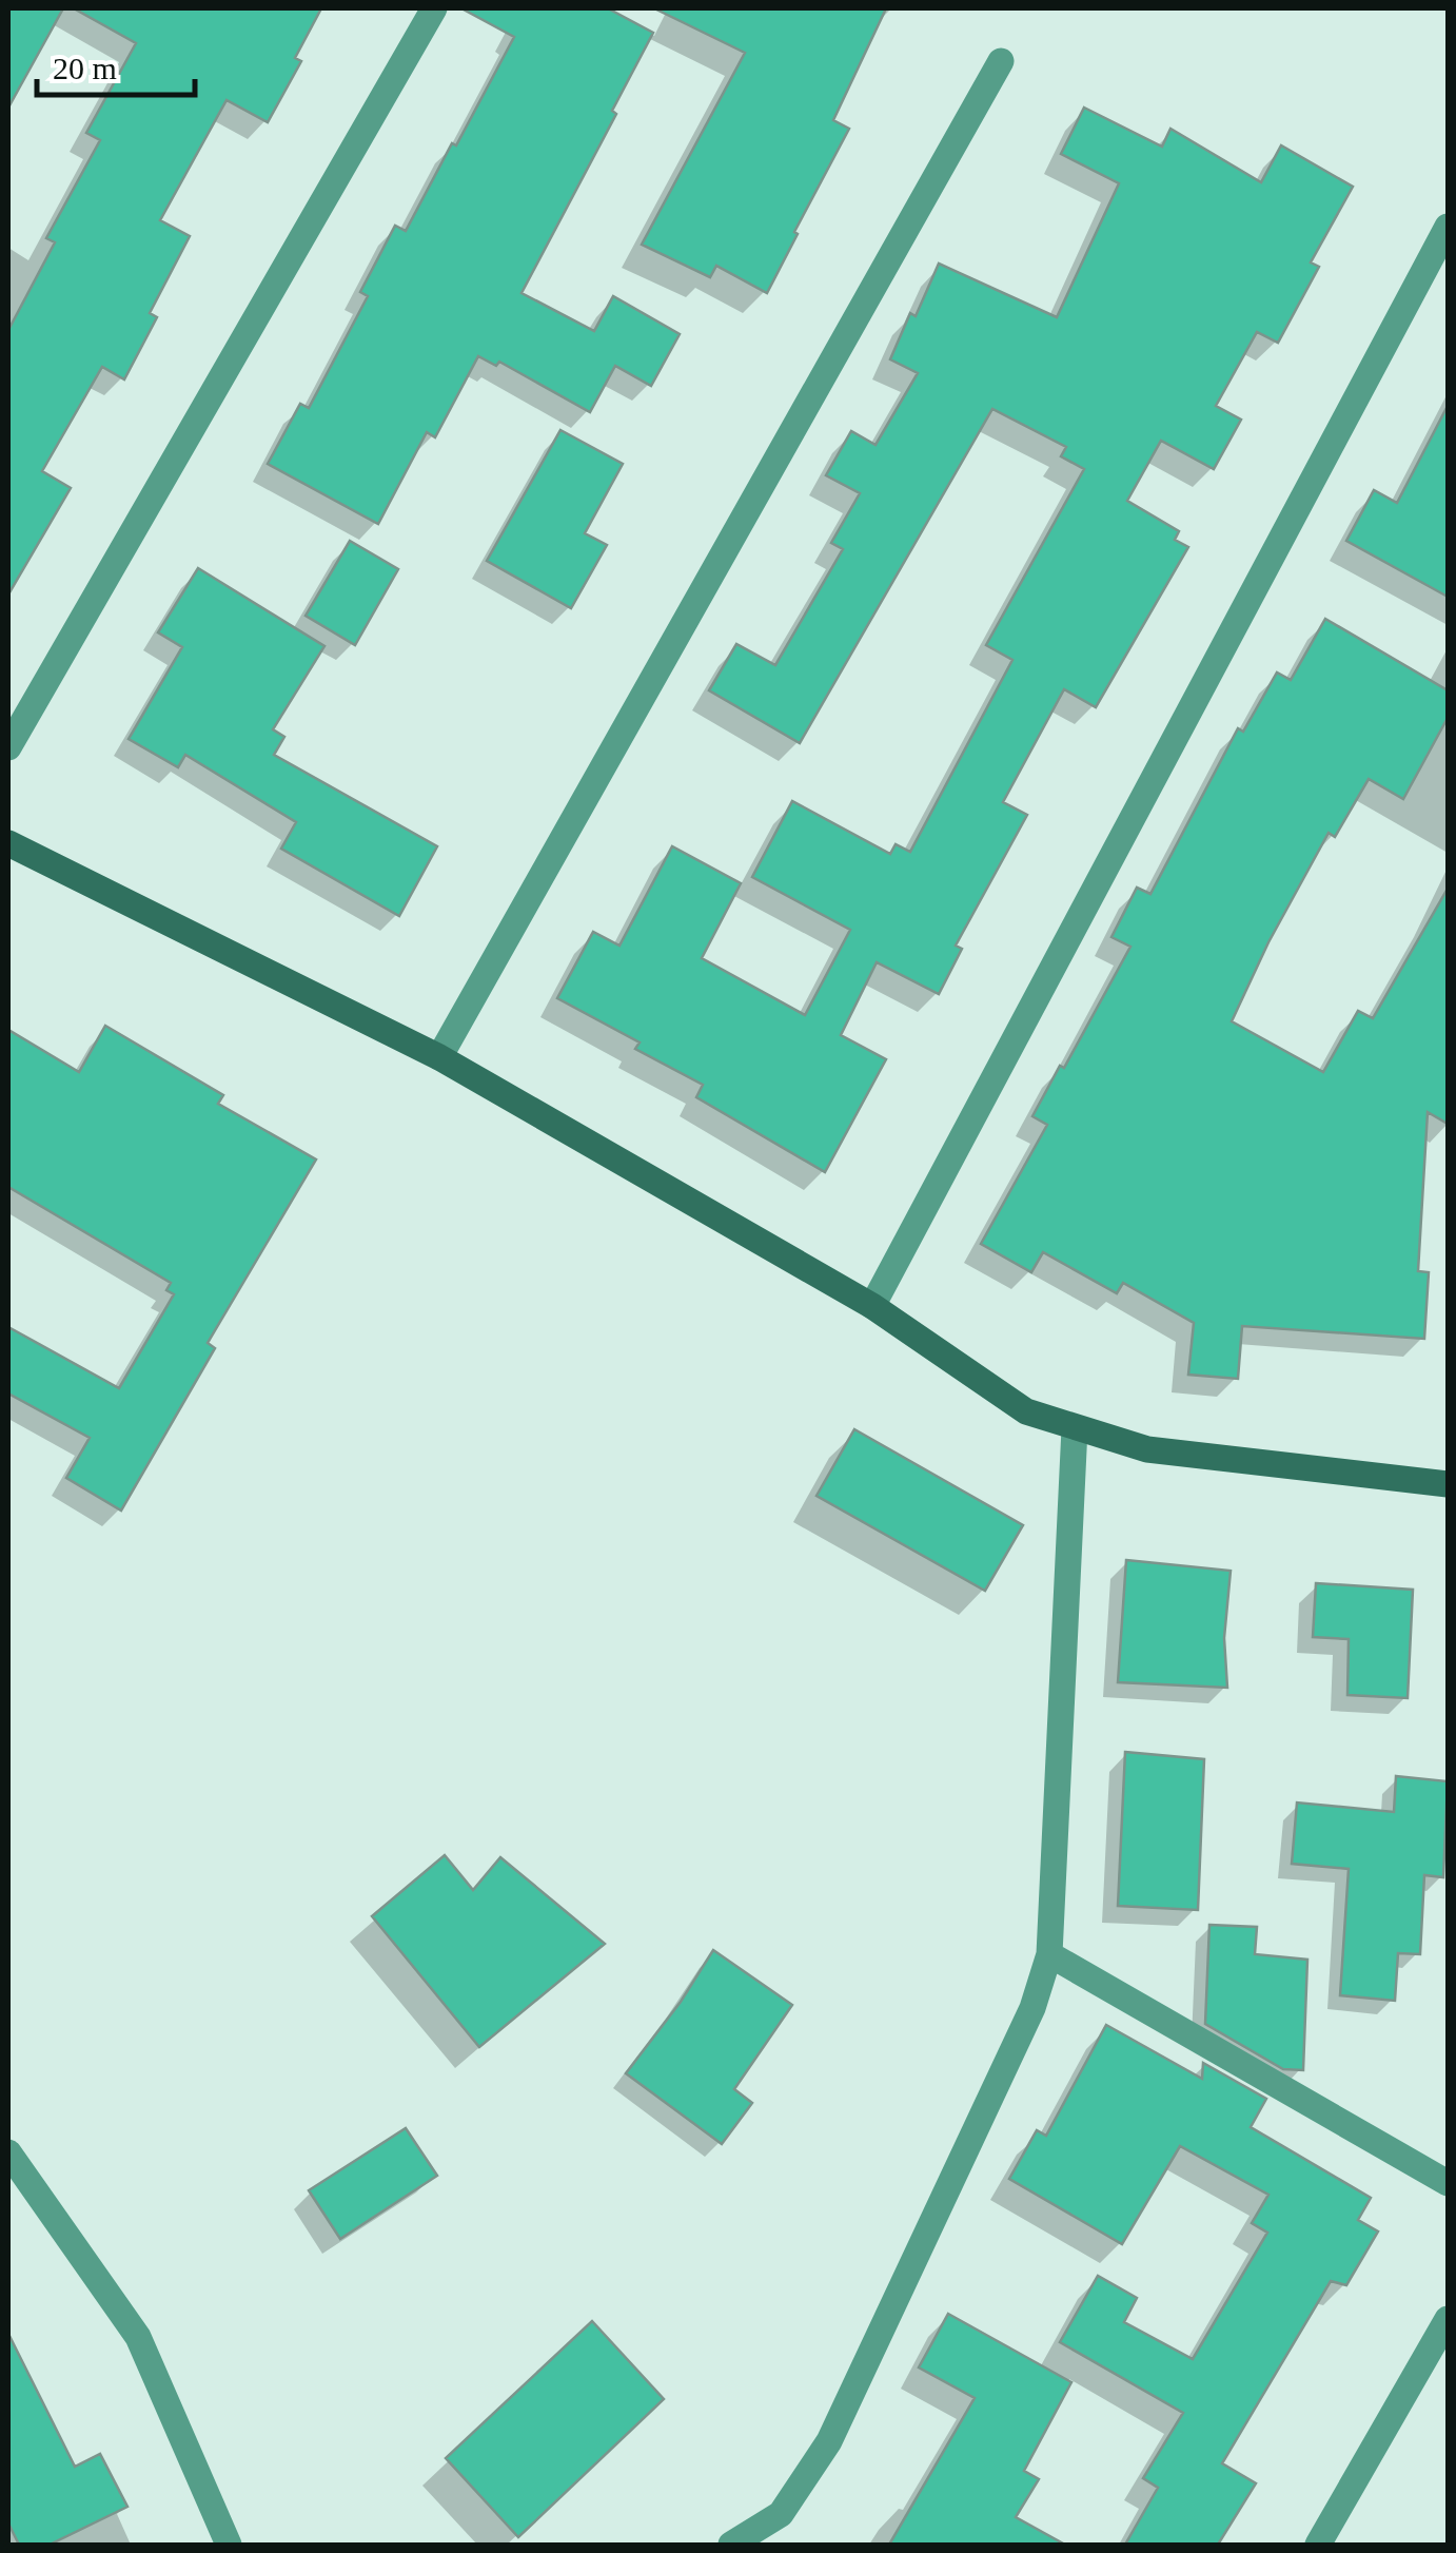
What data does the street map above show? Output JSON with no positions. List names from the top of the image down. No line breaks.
{"scale_bar":"20 m"}
